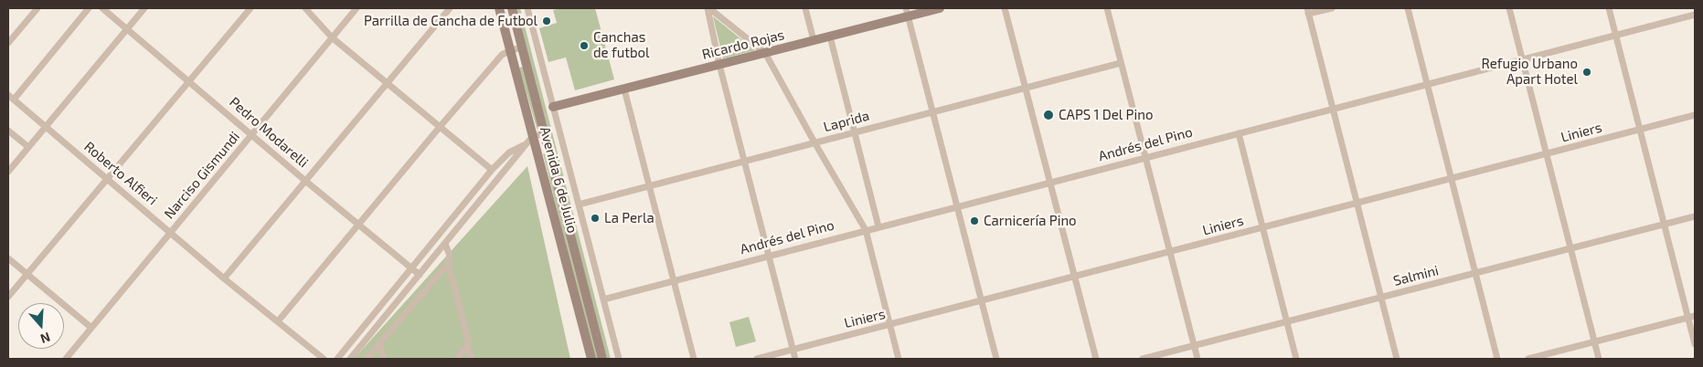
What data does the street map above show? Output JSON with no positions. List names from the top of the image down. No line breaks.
{"streets":{"main road":["Ricardo Rojas","Avenida 6 de Julio"],"street":["Laprida","Pedro Modarelli","Liniers","Andrés del Pino","Roberto Alfieri","Narciso Gismundi","Salmini"]},"crossings":[["Pedro Modarelli","Narciso Gismundi"],["Roberto Alfieri","Narciso Gismundi"]],"places":["Parrilla de Cancha de Futbol","Canchas de futbol","Refugio Urbano Apart Hotel","CAPS 1 Del Pino","La Perla","Carnicería Pino"],"north":"bottom"}
